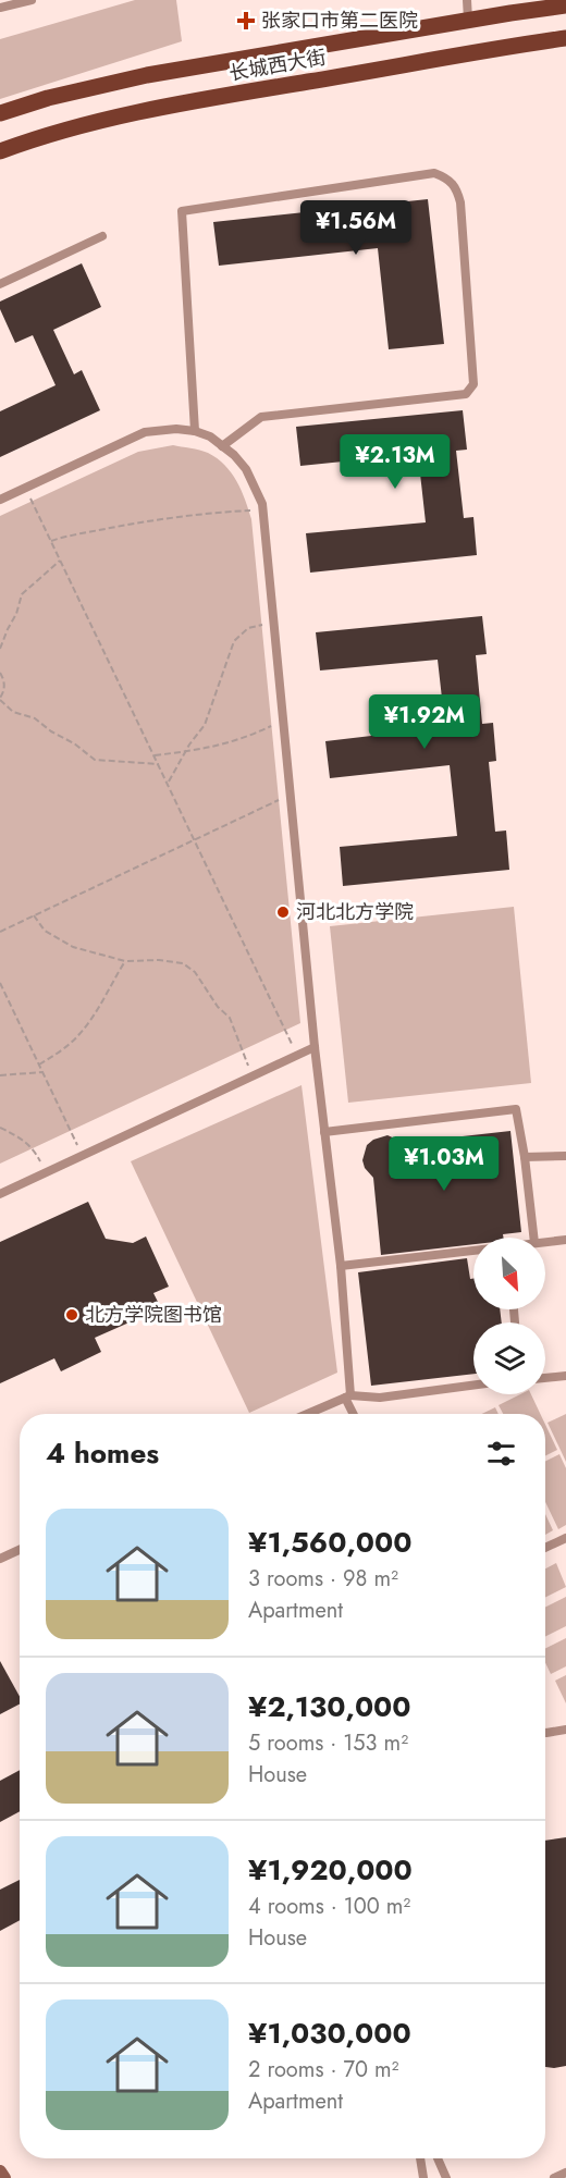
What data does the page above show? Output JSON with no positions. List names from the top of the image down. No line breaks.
{"streets":{"main road":["长城西大街"]},"places":{"health":["张家口市第二医院"],"other":["河北北方学院","北方学院图书馆"]},"north":"bottom right","page":{"price":["¥1.56M","¥2.13M","¥1.92M","¥1.03M"],"heading":"4 homes","list":[{"name":"¥1,560,000","note":"3 rooms · 98 m² · Apartment"},{"name":"¥2,130,000","note":"5 rooms · 153 m² · House"},{"name":"¥1,920,000","note":"4 rooms · 100 m² · House"},{"name":"¥1,030,000","note":"2 rooms · 70 m² · Apartment"}]}}
